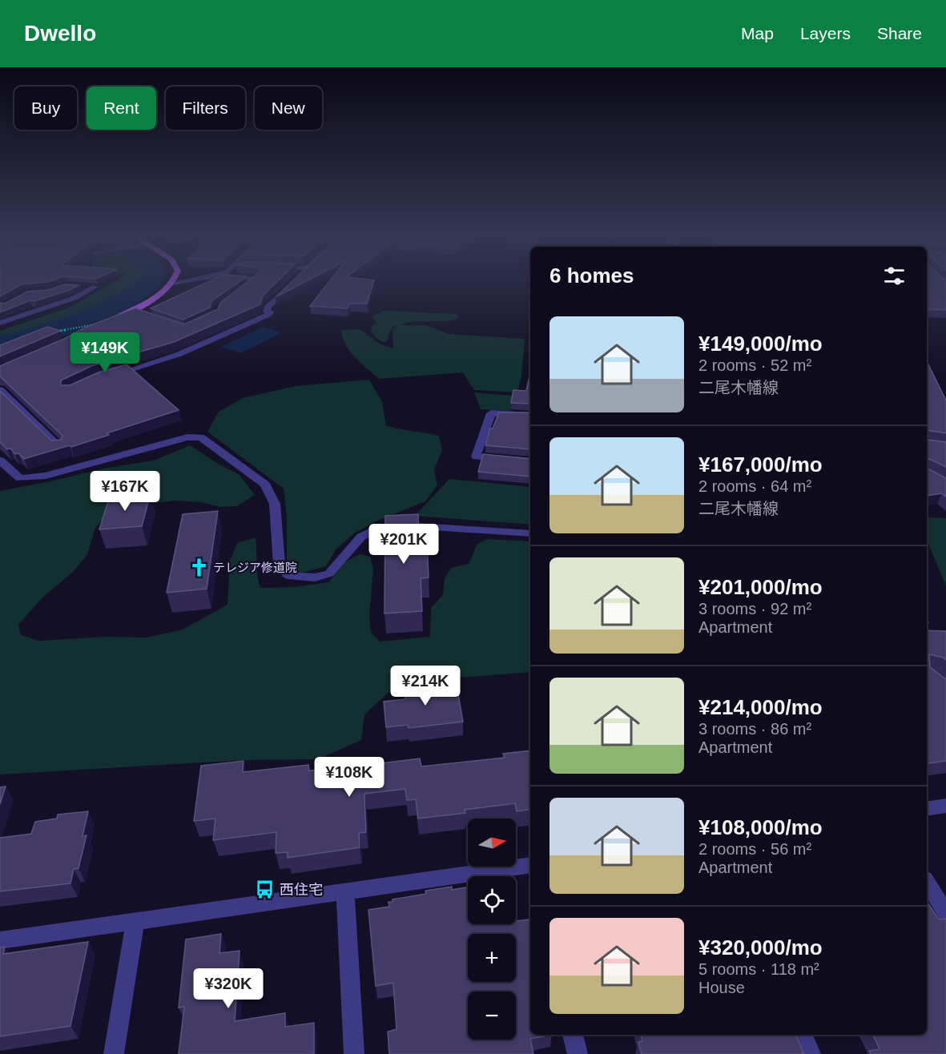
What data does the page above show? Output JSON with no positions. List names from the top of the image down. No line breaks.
{"places":{"church":["テレジア修道院"],"bus stop":["西住宅"]},"north":"right","page":{"header":"Dwello","nav":["Map","Layers","Share"],"chip":["Buy","Rent","Filters","New"],"heading":"6 homes","list":[{"name":"¥149,000/mo","note":"2 rooms · 52 m² · 二尾木幡線"},{"name":"¥167,000/mo","note":"2 rooms · 64 m² · 二尾木幡線"},{"name":"¥201,000/mo","note":"3 rooms · 92 m² · Apartment"},{"name":"¥214,000/mo","note":"3 rooms · 86 m² · Apartment"},{"name":"¥108,000/mo","note":"2 rooms · 56 m² · Apartment"},{"name":"¥320,000/mo","note":"5 rooms · 118 m² · House"}],"price":["¥149K","¥167K","¥201K","¥214K","¥108K","¥320K"],"map_buttons":["+","−"]}}
